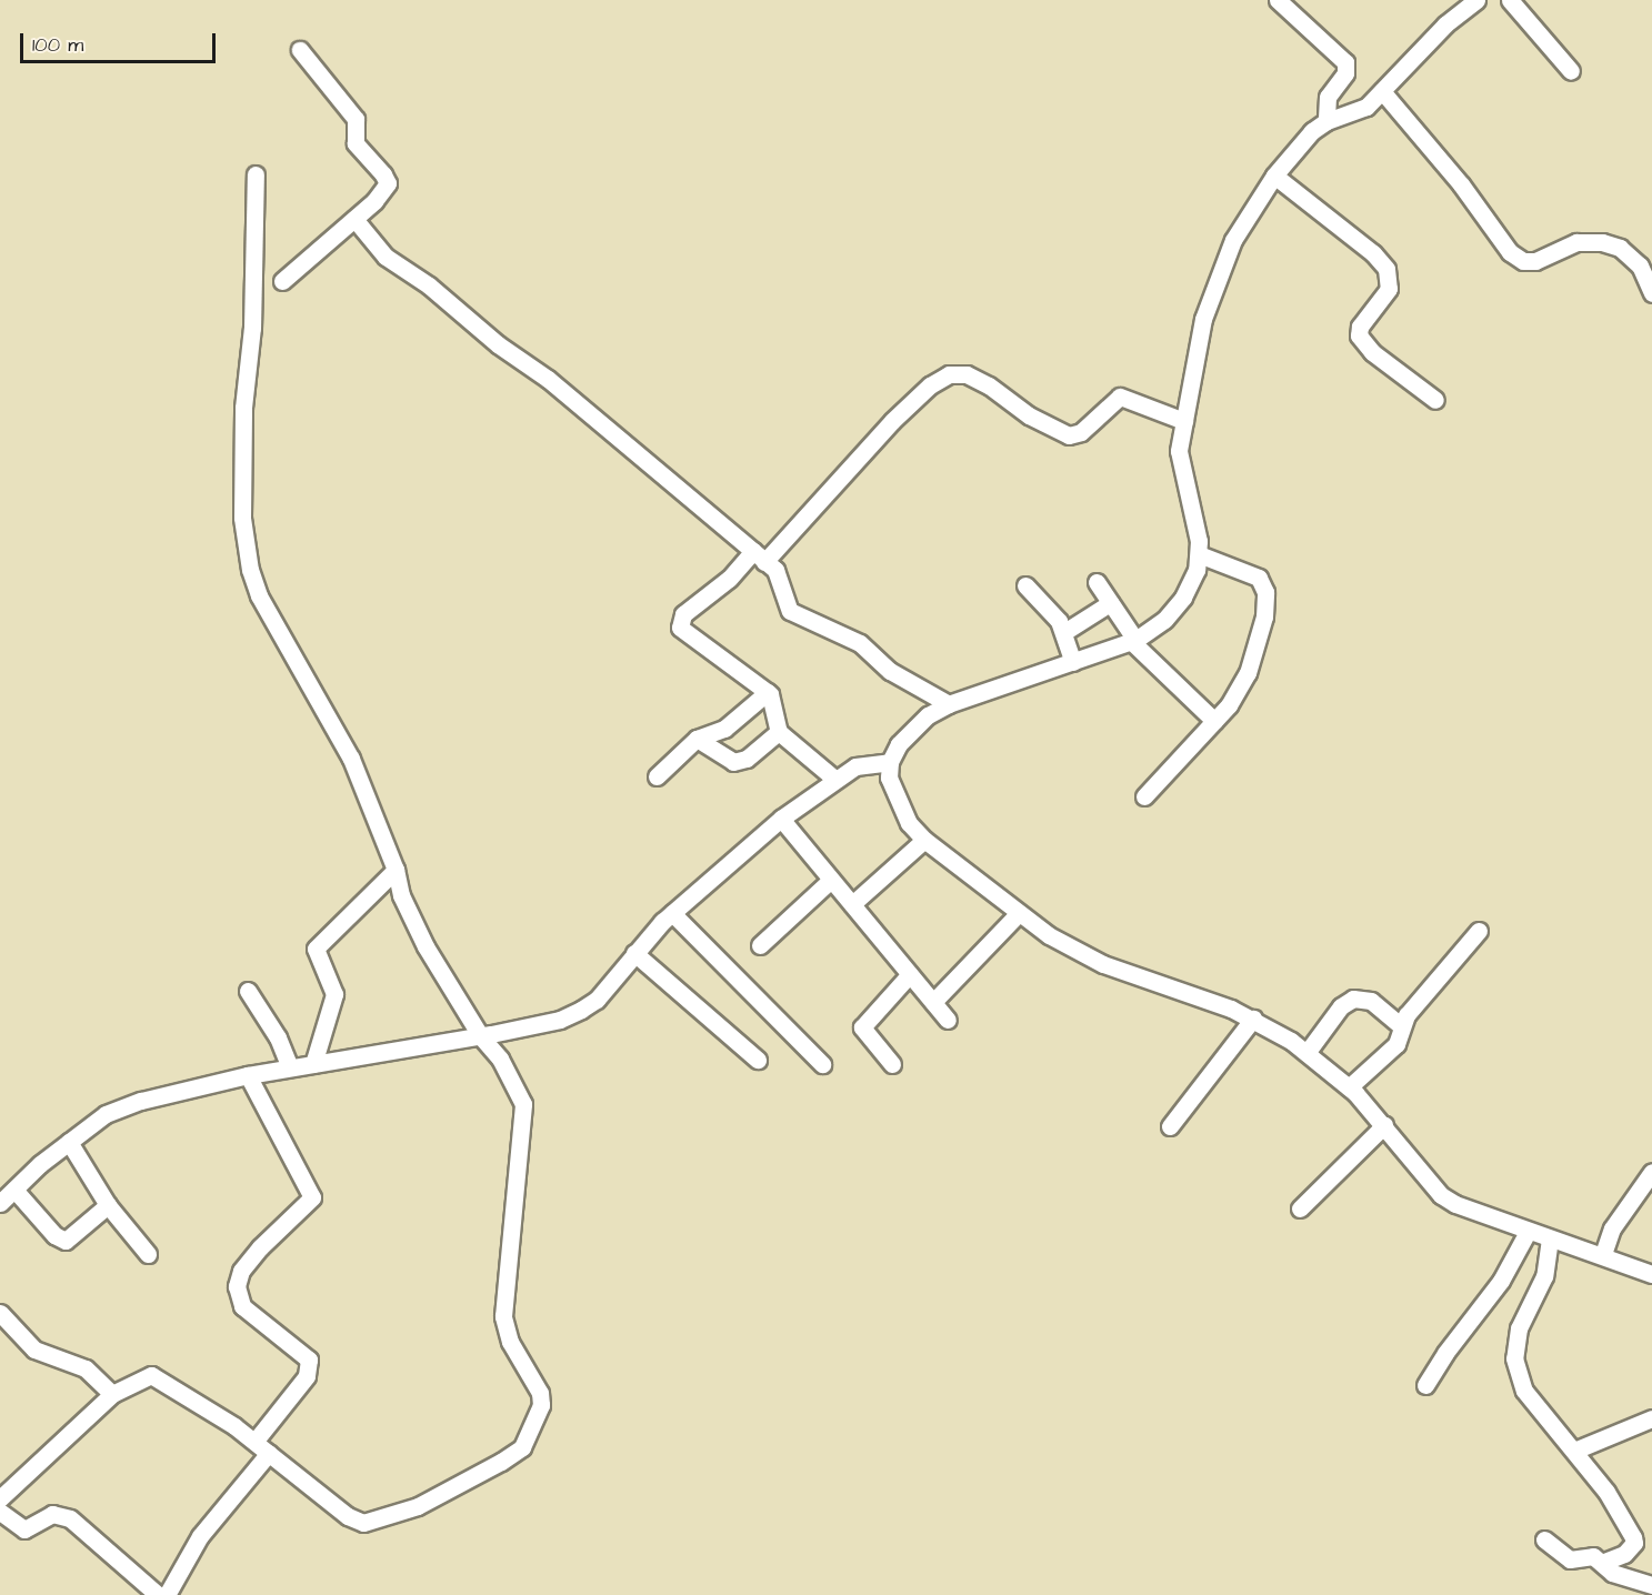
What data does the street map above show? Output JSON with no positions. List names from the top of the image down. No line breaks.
{"scale_bar":"100 m"}
